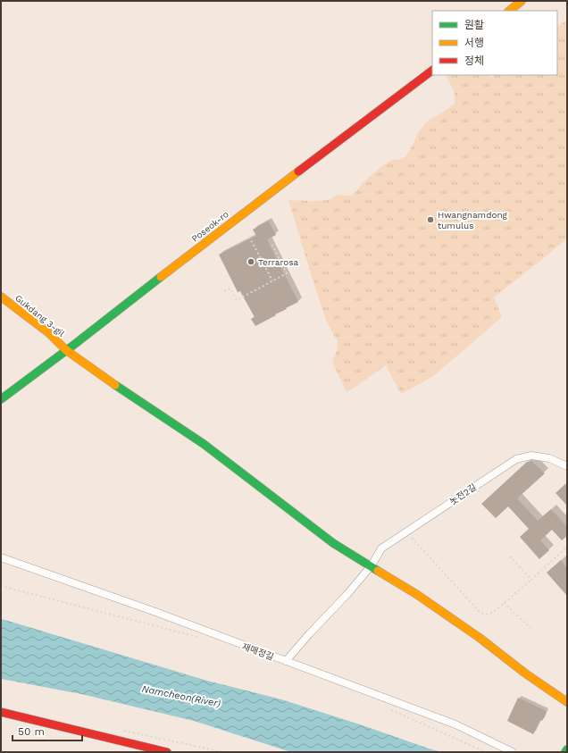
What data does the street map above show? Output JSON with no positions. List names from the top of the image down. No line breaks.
{"streets":{"street":["Poseok-ro","Gukdang 3-gil","놋전2길","재매정길"]},"crossings":[["Poseok-ro","Gukdang 3-gil"],["Gukdang 3-gil","놋전2길"],["놋전2길","재매정길"]],"water":["Namcheon(River)"],"places":["Hwangnamdong tumulus","Terrarosa"],"legend":["원활","서행","정체"],"scale_bar":"50 m"}
